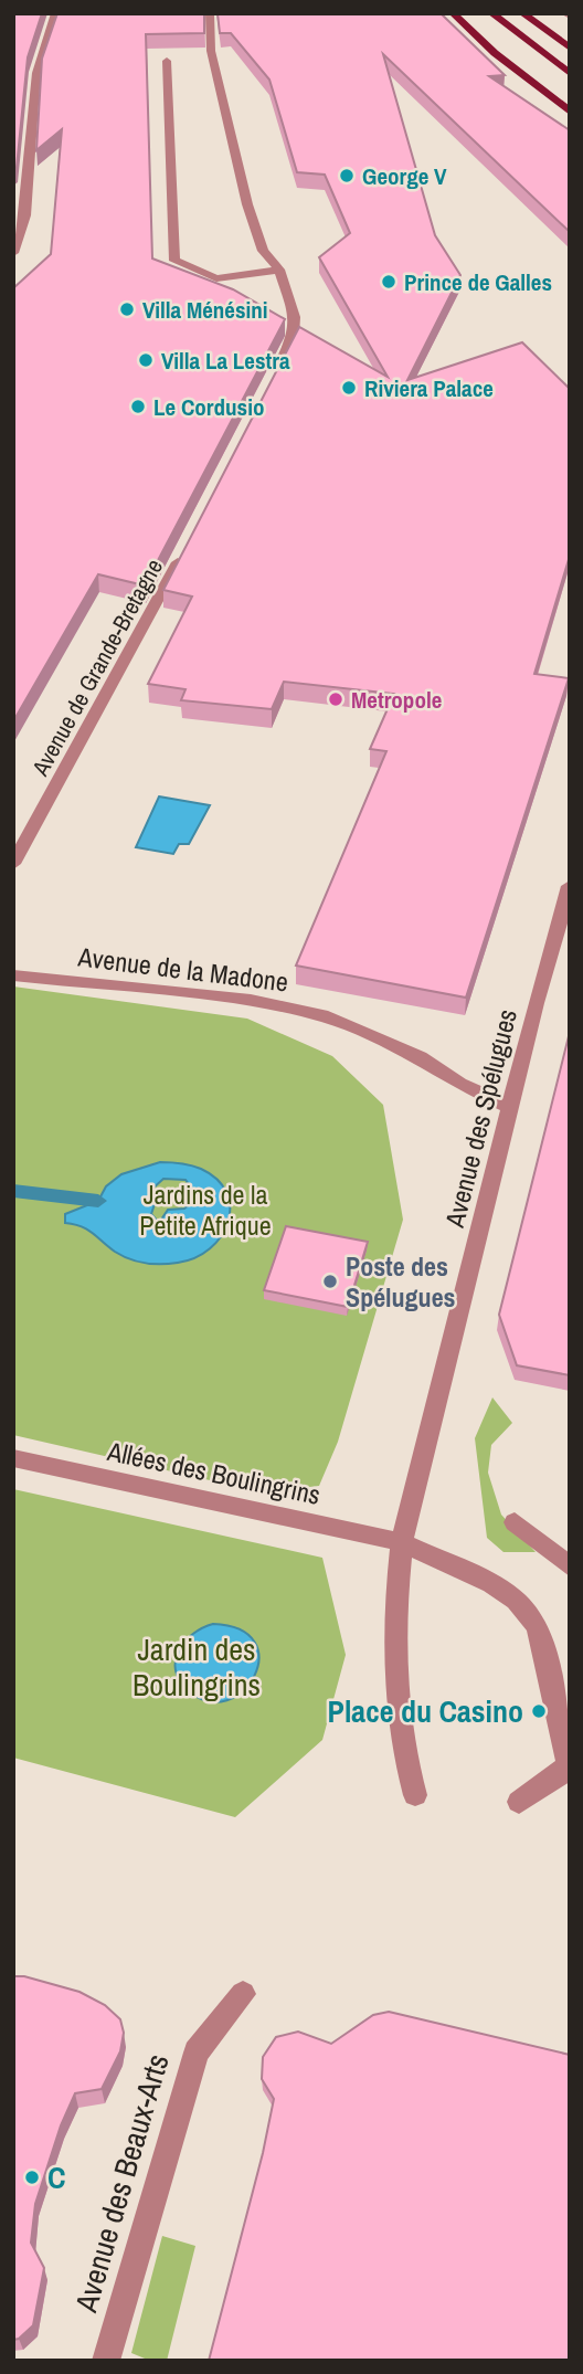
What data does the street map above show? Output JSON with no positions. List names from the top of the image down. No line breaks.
{"streets":{"street":["Avenue de Grande-Bretagne","Avenue de la Madone","Avenue des Spélugues","Allées des Boulingrins","Avenue des Beaux-Arts"]},"crossings":[["Avenue de la Madone","Avenue des Spélugues"],["Avenue des Spélugues","Allées des Boulingrins"]],"parks":["Jardins de la Petite Afrique","Jardin des Boulingrins"],"places":["George V","Prince de Galles","Villa Ménésini","Villa La Lestra","Riviera Palace","Le Cordusio","Metropole","Poste des Spélugues","Place du Casino","C"]}
